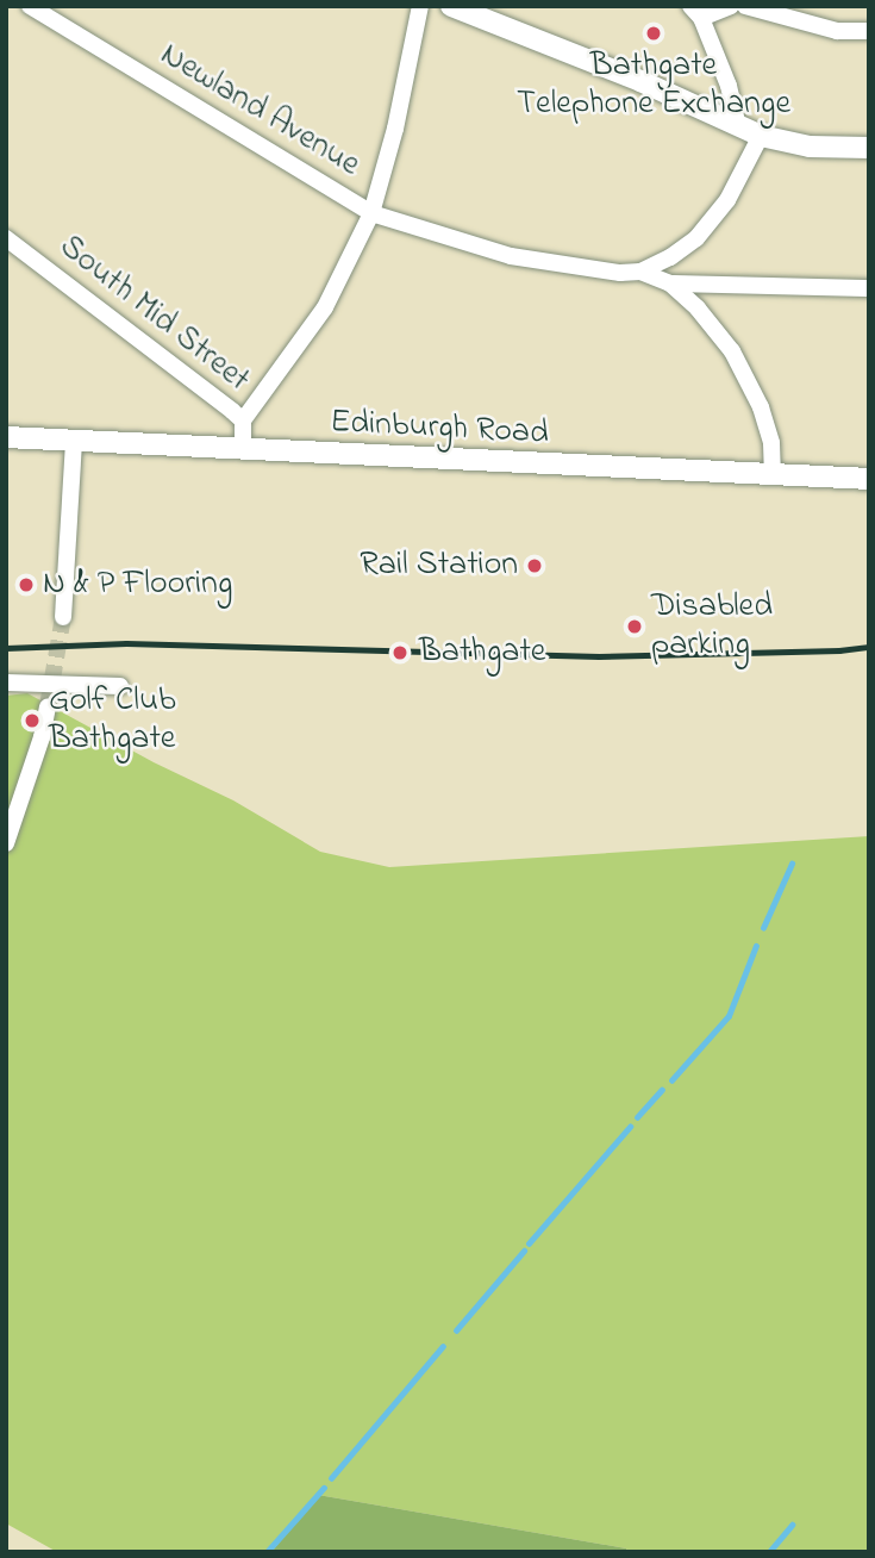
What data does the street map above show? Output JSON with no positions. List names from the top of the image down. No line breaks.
{"streets":{"main road":["Edinburgh Road"],"street":["Newland Avenue","South Mid Street"]},"crossings":[["South Mid Street","Edinburgh Road"]],"places":["Bathgate Telephone Exchange","Rail Station","N & P Flooring","Disabled parking","Bathgate","Golf Club Bathgate"]}
